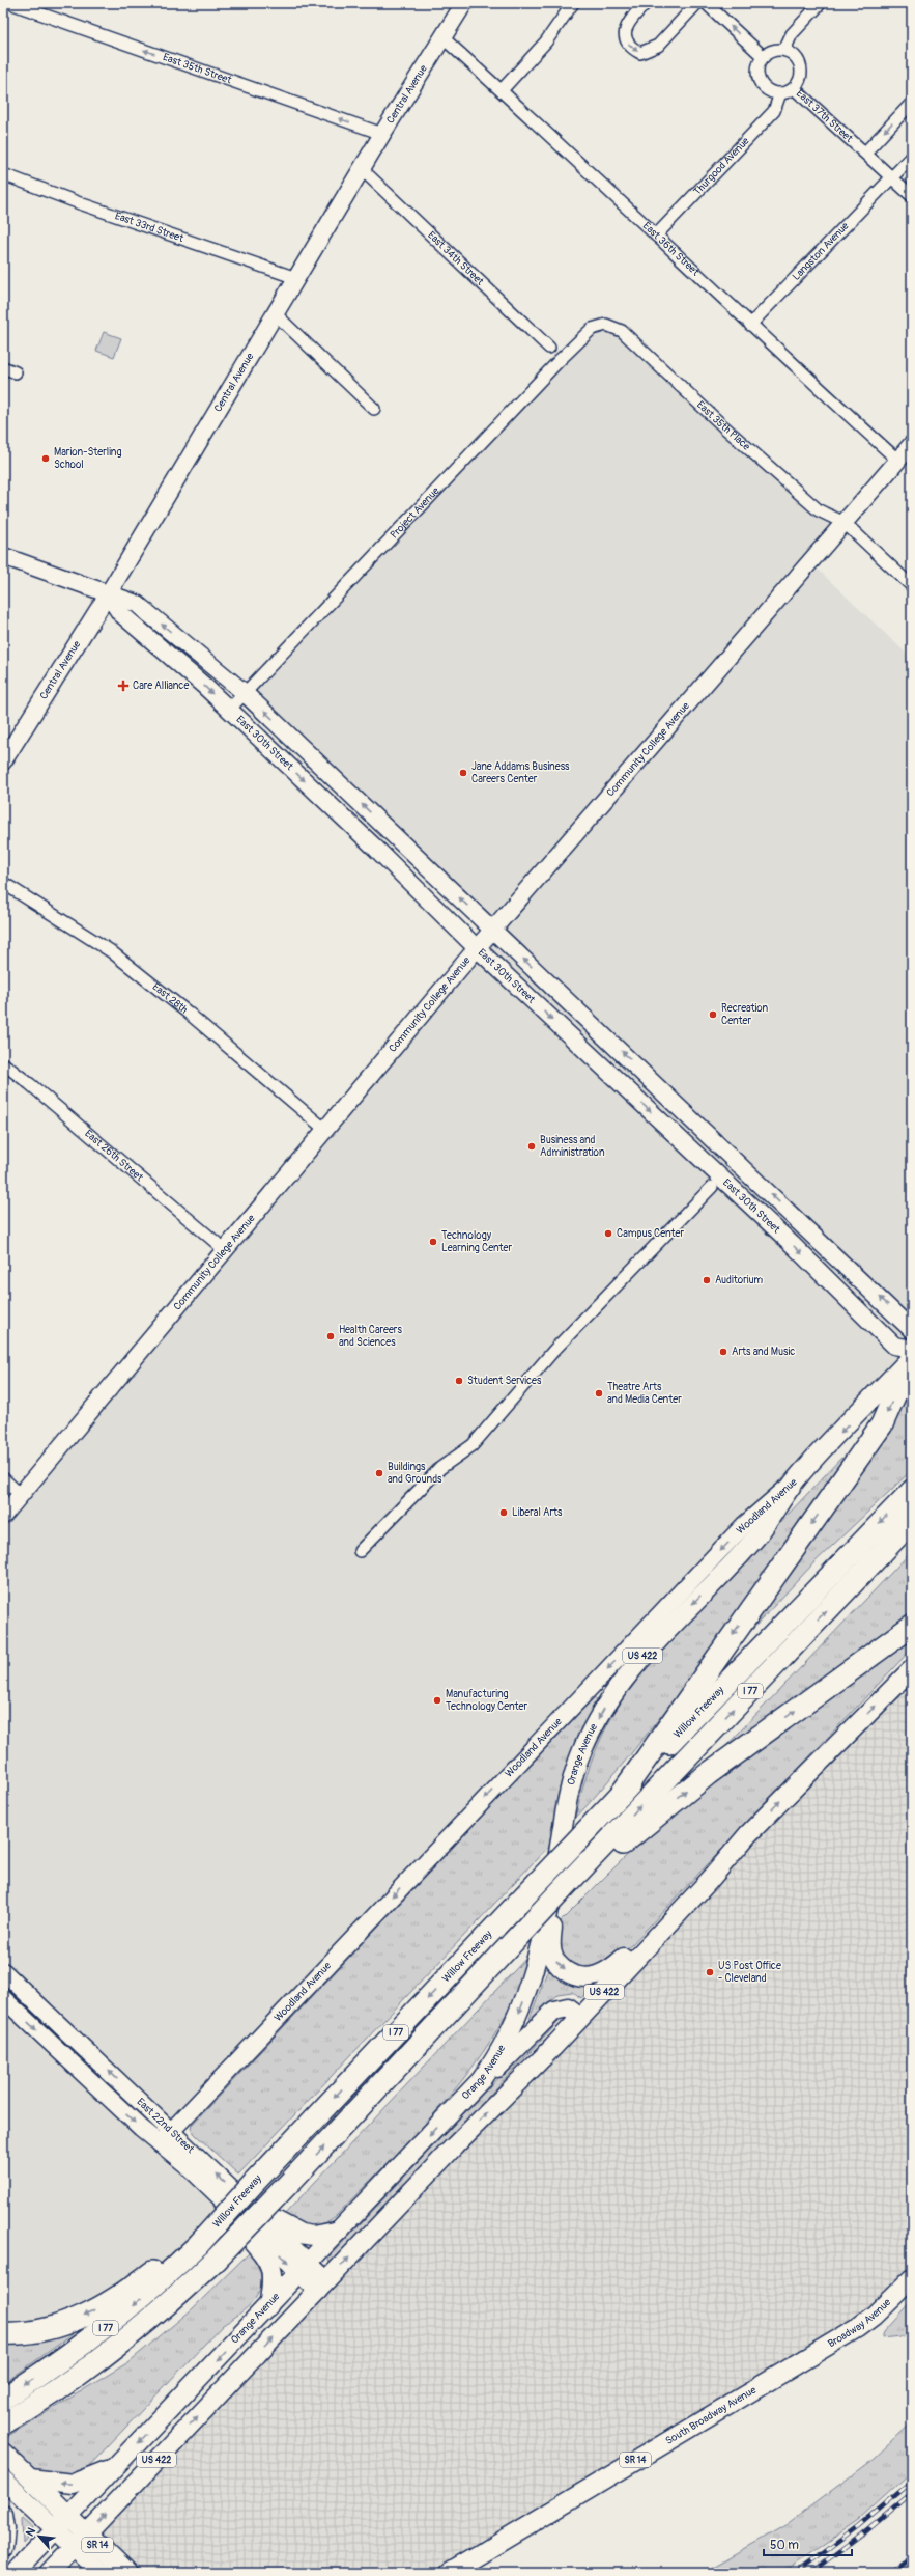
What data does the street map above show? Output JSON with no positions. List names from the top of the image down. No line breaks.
{"streets":{"highway":["I 77","Willow Freeway"],"main road":["Woodland Avenue","US 422","Orange Avenue","Broadway Avenue","South Broadway Avenue","SR 14"],"street":["East 35th Street","Central Avenue","East 37th Street","Thurgood Avenue","East 33rd Street","East 36th Street","Langston Avenue","East 34th Street","East 35th Place","Project Avenue","East 30th Street","Community College Avenue","East 28th","East 26th Street","East 22nd Street"]},"crossings":[["East 35th Street","Central Avenue"],["Central Avenue","East 33rd Street"],["Central Avenue","East 36th Street"],["Central Avenue","East 34th Street"],["Central Avenue","East 30th Street"],["East 37th Street","Thurgood Avenue"],["East 37th Street","Langston Avenue"],["Thurgood Avenue","East 36th Street"],["East 36th Street","Langston Avenue"],["East 36th Street","Community College Avenue"],["East 35th Place","Project Avenue"],["East 35th Place","Community College Avenue"],["Project Avenue","East 30th Street"],["East 30th Street","Community College Avenue"],["East 30th Street","Woodland Avenue"],["Community College Avenue","East 28th"],["Community College Avenue","East 26th Street"],["Woodland Avenue","Orange Avenue"],["Woodland Avenue","East 22nd Street"],["US 422","East 22nd Street"],["US 422","SR 14"],["I 77","Willow Freeway"],["Orange Avenue","East 22nd Street"],["Orange Avenue","SR 14"],["Broadway Avenue","South Broadway Avenue"]],"one_way":["East 35th Street","Woodland Avenue"],"places":{"other":["Marion-Sterling School","Jane Addams Business Careers Center","Recreation Center","Business and Administration","Campus Center","Technology Learning Center","Auditorium","Health Careers and Sciences","Arts and Music","Student Services","Theatre Arts and Media Center","Buildings and Grounds","Liberal Arts","Manufacturing Technology Center","US Post Office - Cleveland"],"health":["Care Alliance"]},"scale_bar":"50 m","north":"top left"}
